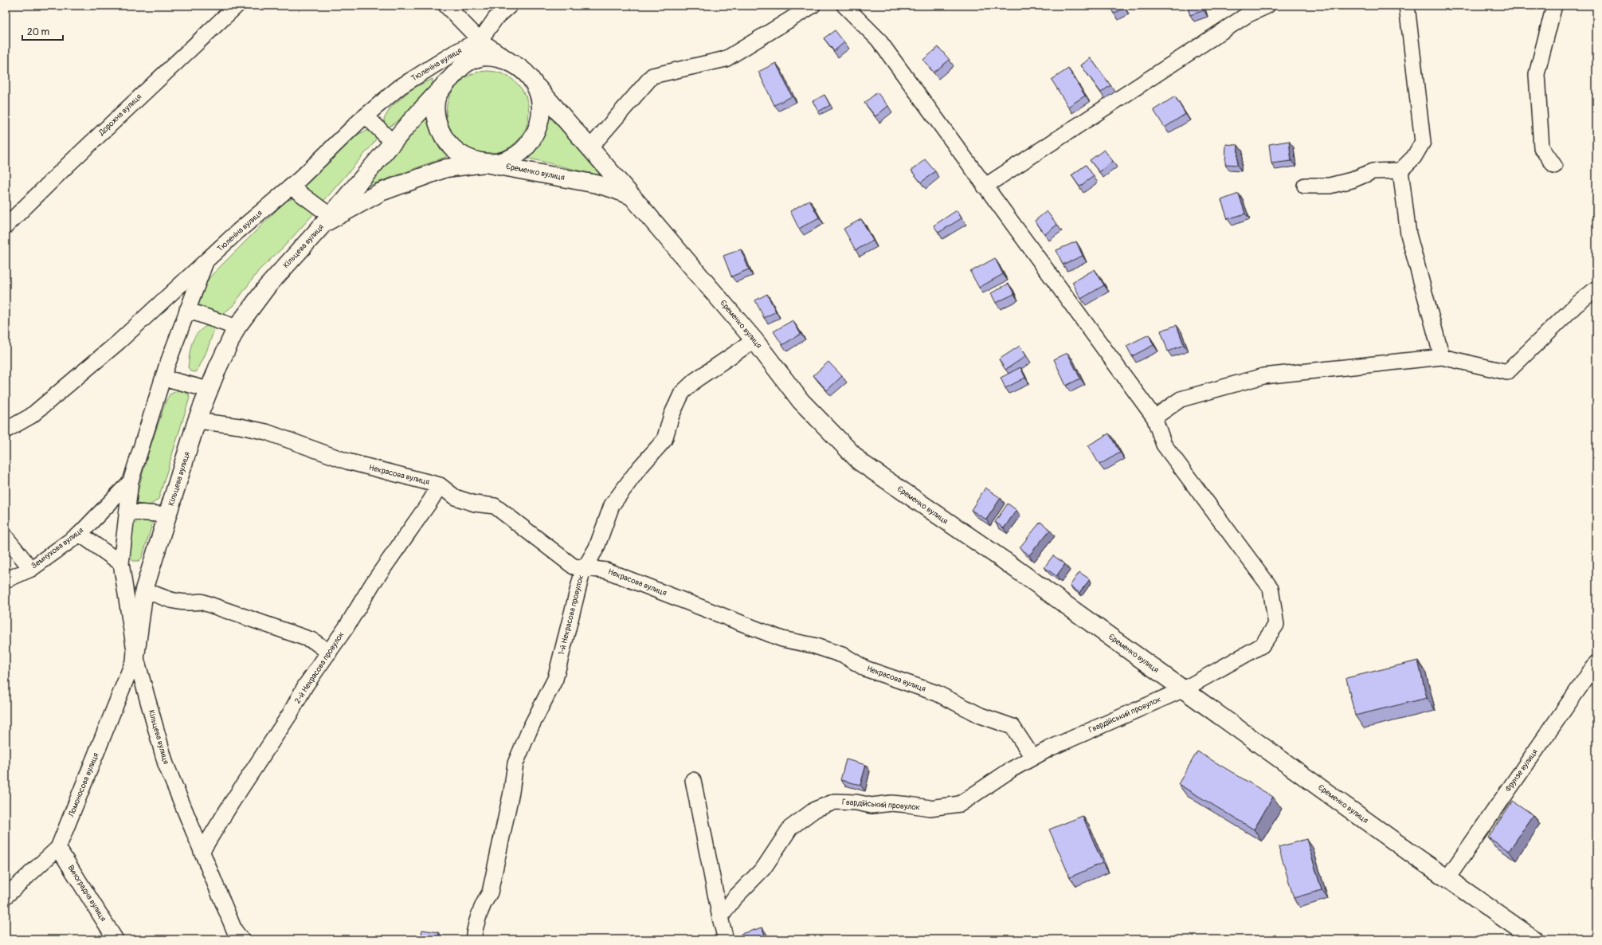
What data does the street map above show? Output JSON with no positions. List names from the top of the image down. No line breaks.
{"streets":{"street":["Тюленіна вулиця","Дорожна вулиця","Єременко вулиця","Кільцева вулиця","Некрасова вулиця","Земнухова вулиця","1-й Некрасова провулок","2-й Некрасова провулок","Гвардійський провулок","Фрунзе вулиця","Ломоносова вулиця","Виноградна вулиця"]},"crossings":[["Єременко вулиця","Кільцева вулиця"],["Єременко вулиця","1-й Некрасова провулок"],["Єременко вулиця","Гвардійський провулок"],["Єременко вулиця","Фрунзе вулиця"],["Кільцева вулиця","Некрасова вулиця"],["Кільцева вулиця","2-й Некрасова провулок"],["Кільцева вулиця","Ломоносова вулиця"],["Некрасова вулиця","1-й Некрасова провулок"],["Некрасова вулиця","2-й Некрасова провулок"],["Некрасова вулиця","Гвардійський провулок"],["Ломоносова вулиця","Виноградна вулиця"]],"scale_bar":"20 m"}
